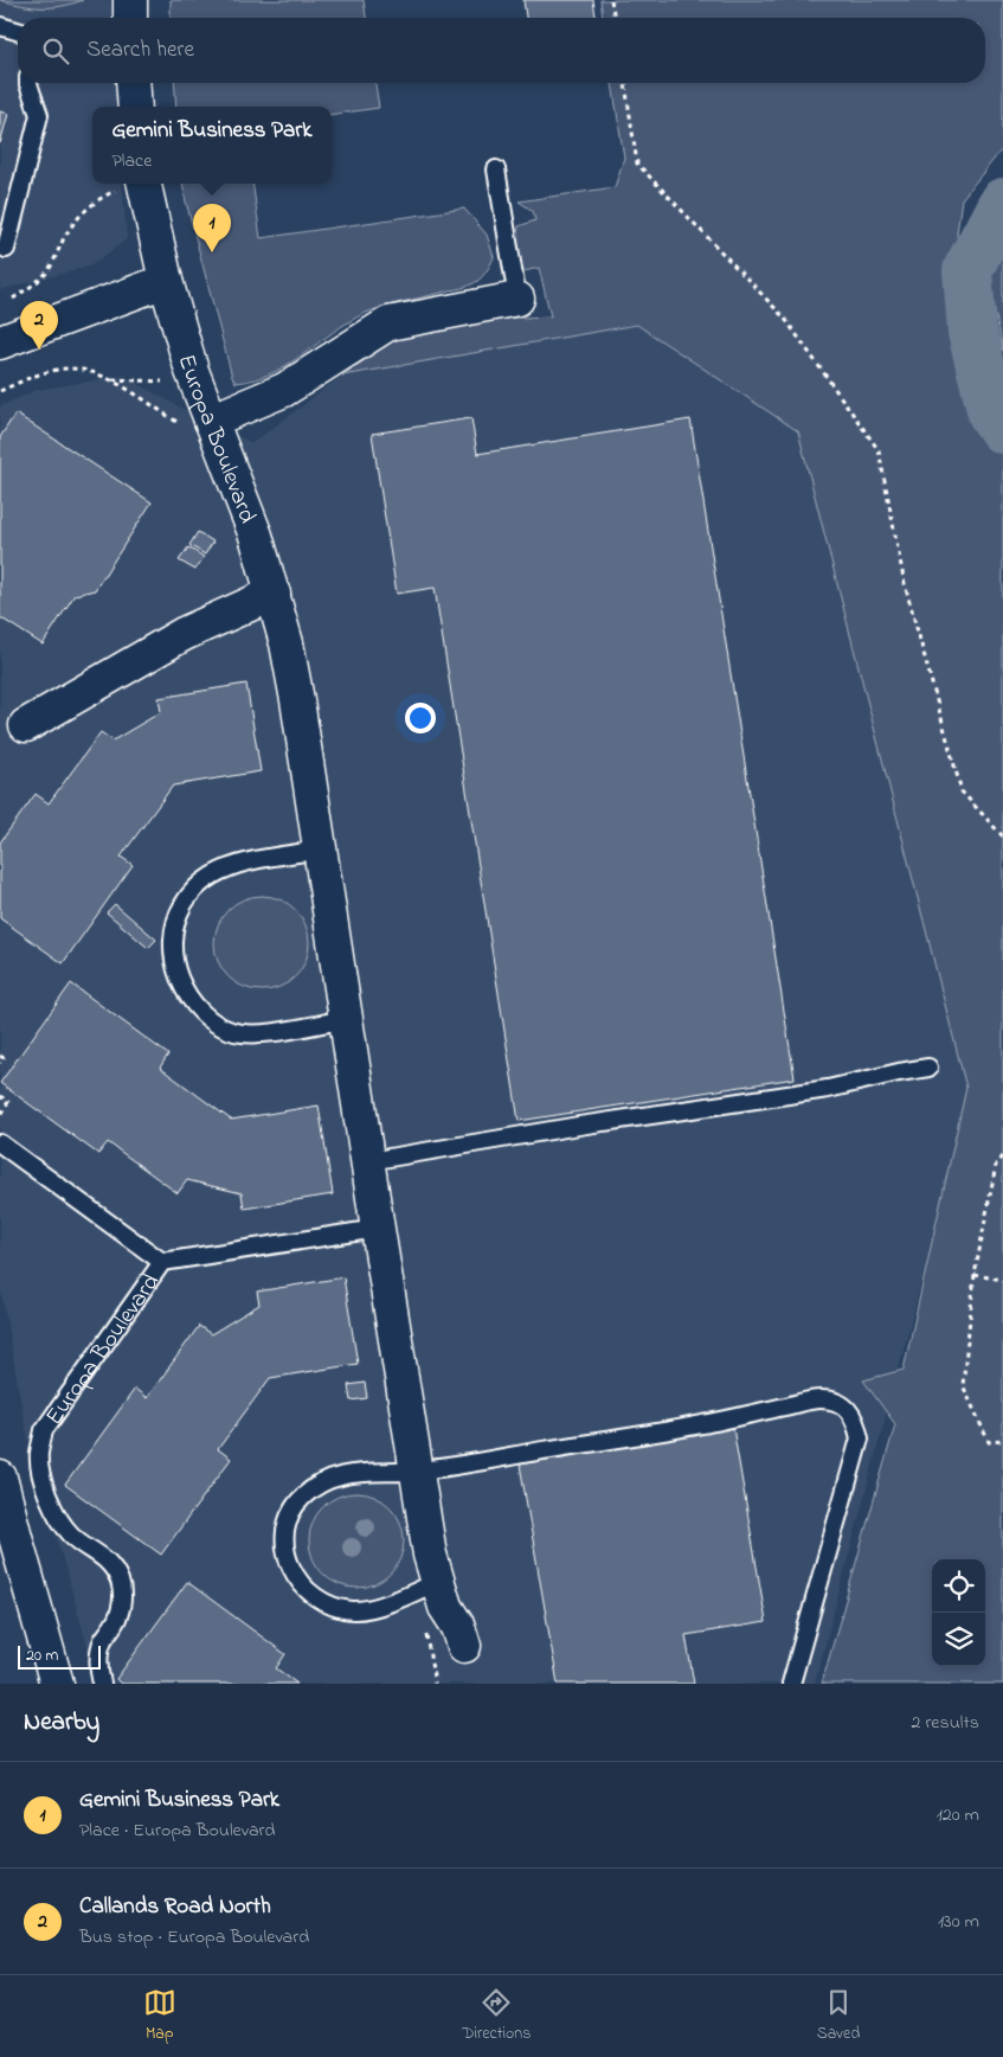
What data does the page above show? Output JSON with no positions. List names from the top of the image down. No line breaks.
{"streets":{"street":["Europa Boulevard"]},"scale_bar":"20 m","page":{"search":"Search here","popup":["Gemini Business Park","Place"],"pins":["1","2"],"scale":"20 m","heading":["Nearby","2 results"],"list":[{"mark":"1","name":"Gemini Business Park","note":"Place · Europa Boulevard","value":"120 m"},{"mark":"2","name":"Callands Road North","note":"Bus stop · Europa Boulevard","value":"130 m"}],"nav":["Map","Directions","Saved"]}}
